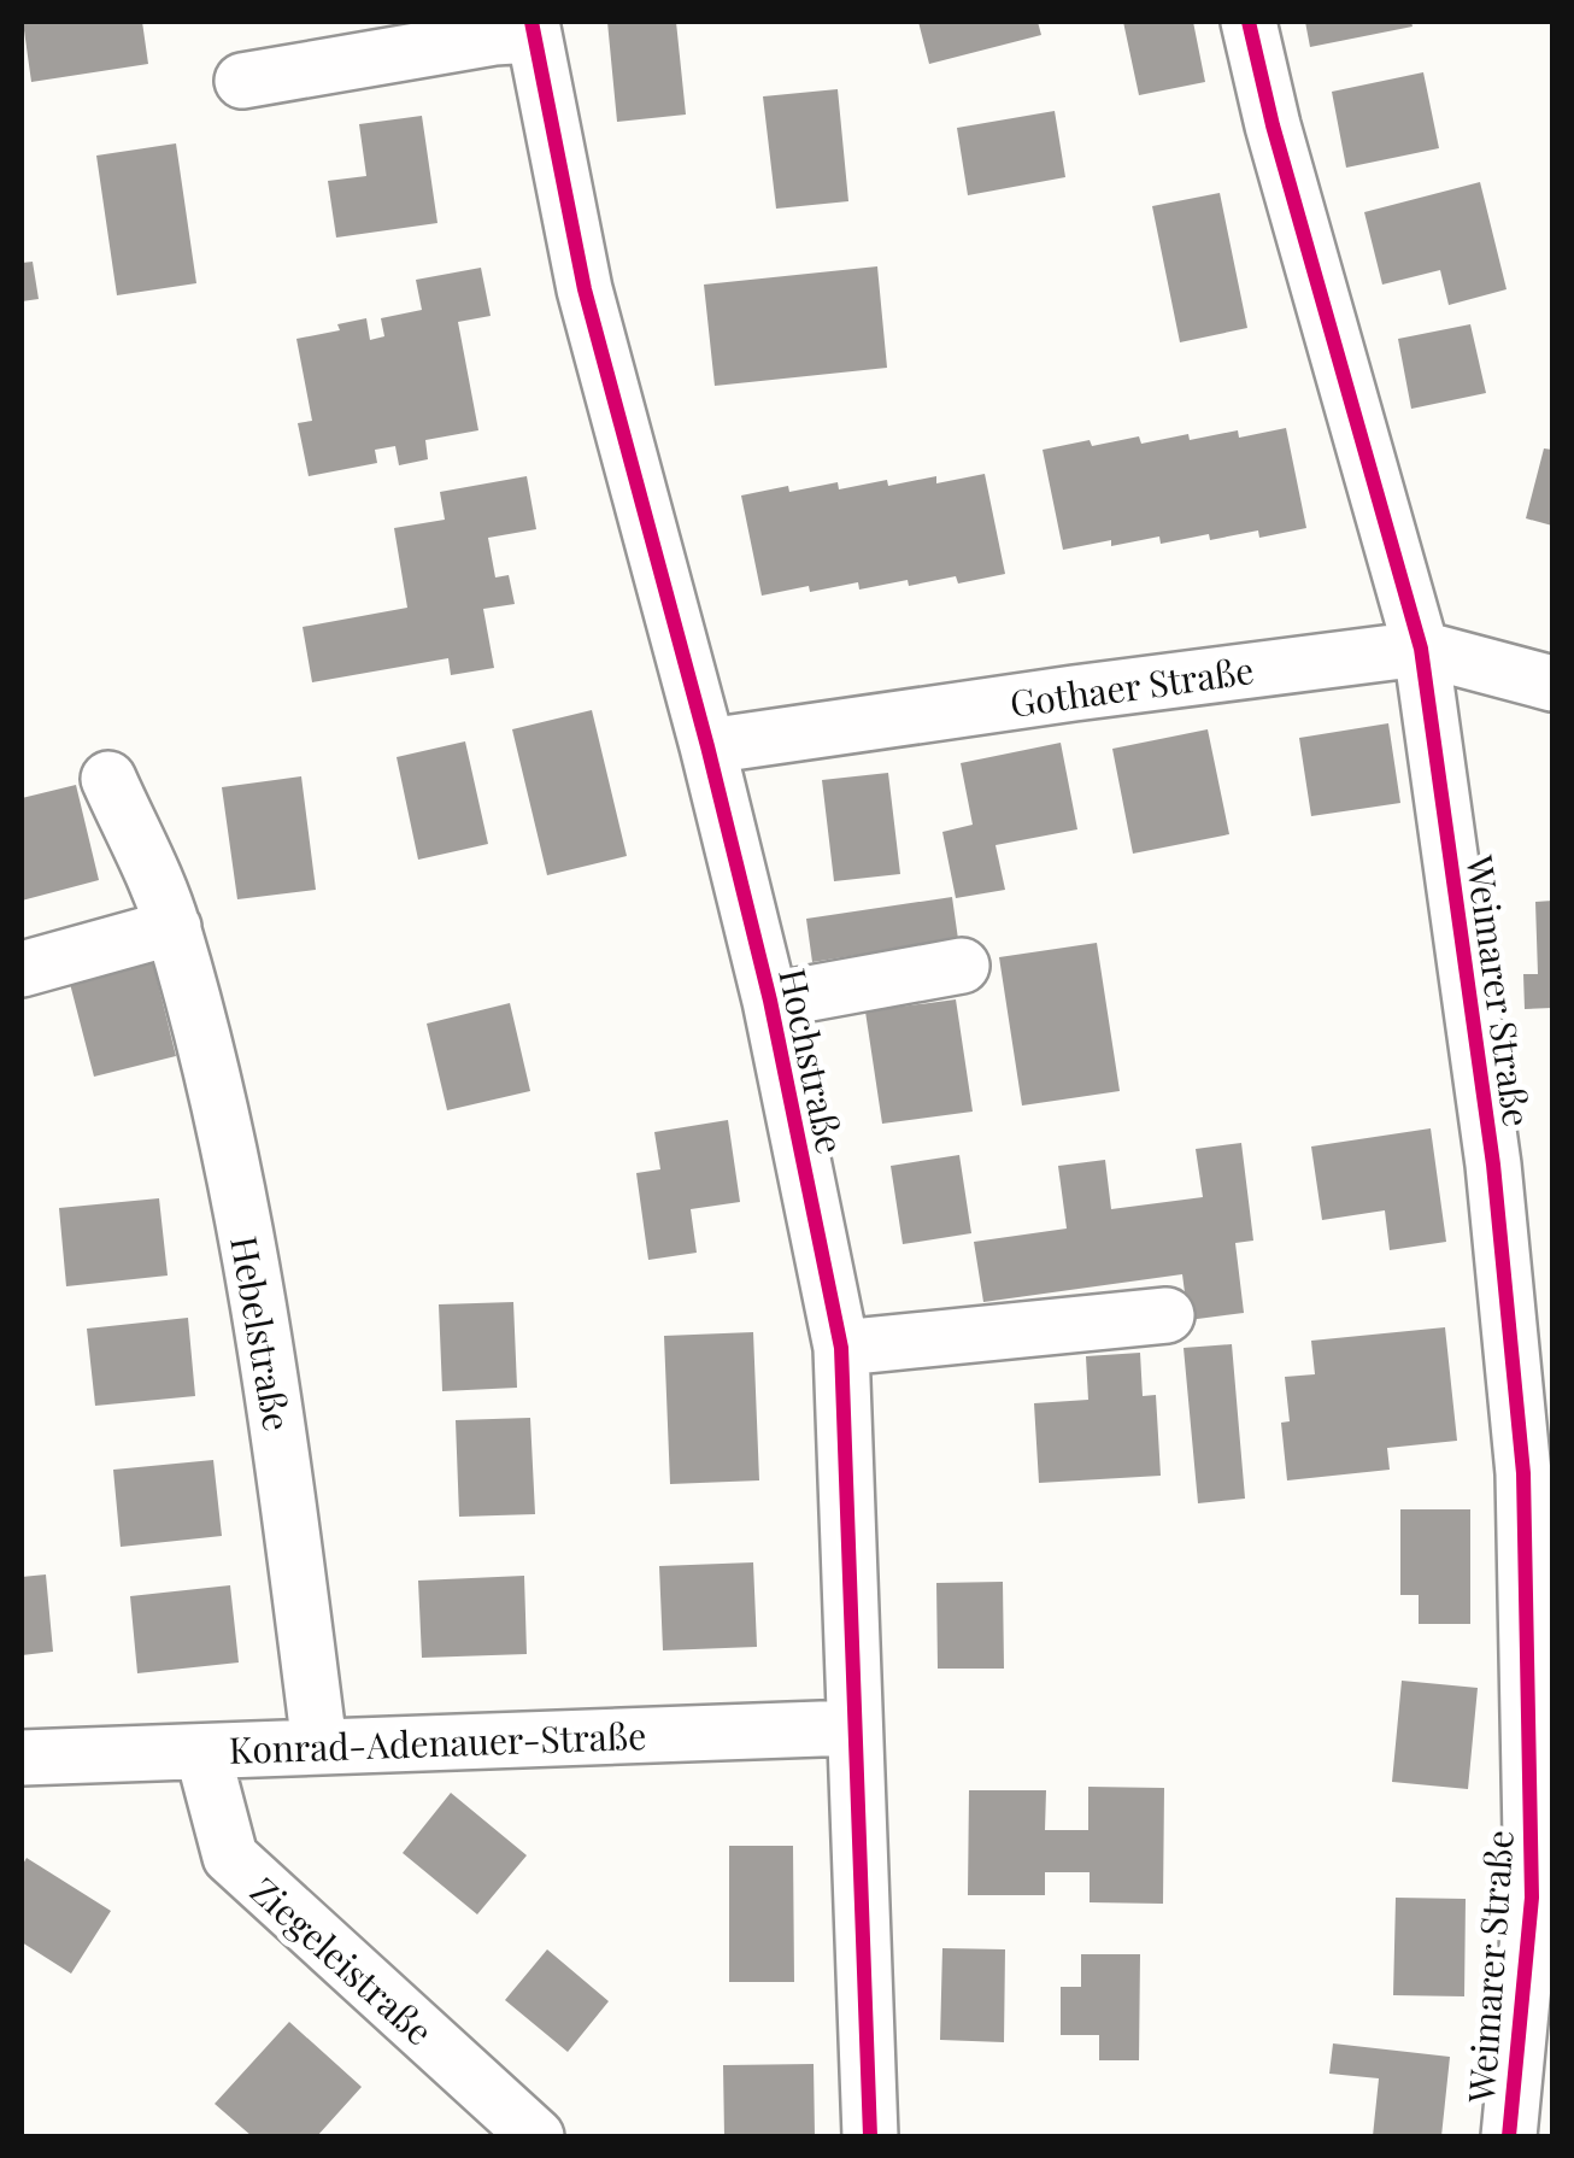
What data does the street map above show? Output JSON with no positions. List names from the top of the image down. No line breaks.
{"streets":{"street":["Gothaer Straße","Weimarer Straße","Hochstraße","Hebelstraße","Konrad-Adenauer-Straße","Ziegeleistraße"]},"crossings":[["Gothaer Straße","Weimarer Straße"],["Gothaer Straße","Hochstraße"],["Hochstraße","Konrad-Adenauer-Straße"],["Hebelstraße","Konrad-Adenauer-Straße"],["Konrad-Adenauer-Straße","Ziegeleistraße"]]}
